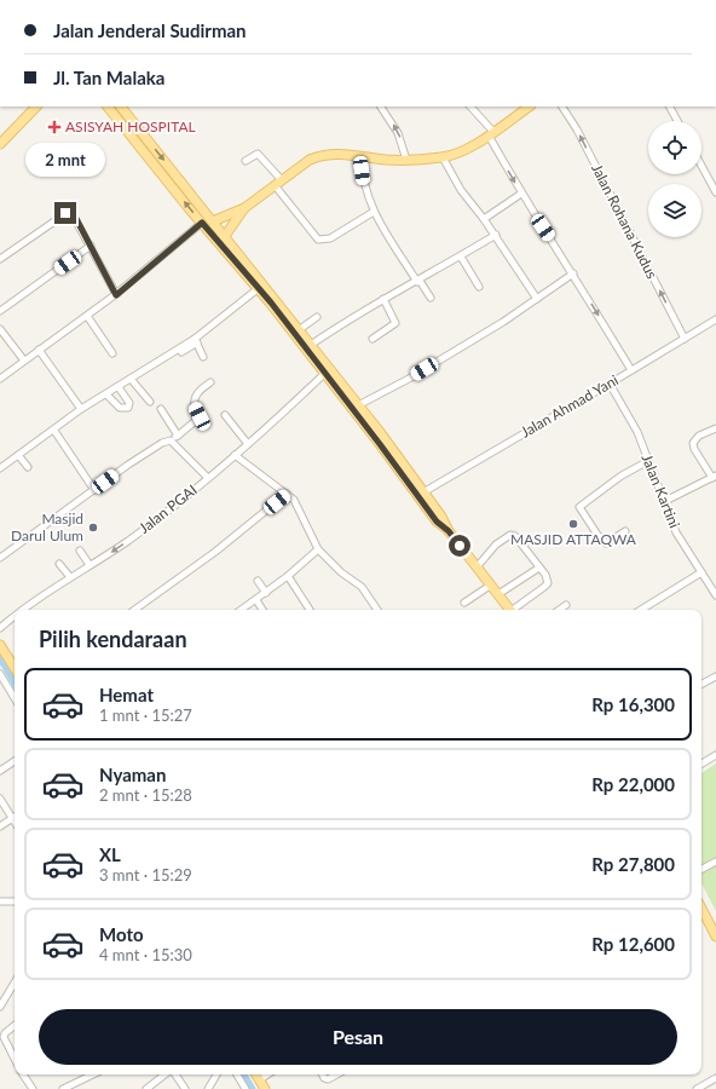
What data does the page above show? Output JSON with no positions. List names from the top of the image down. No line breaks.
{"streets":{"street":["Jalan Rohana Kudus","Jalan Ahmad Yani","Jalan Kartini","Jalan PGAI"]},"crossings":[["Jalan Rohana Kudus","Jalan Ahmad Yani"],["Jalan Ahmad Yani","Jalan Kartini"]],"one_way":["Jalan Rohana Kudus","Jalan PGAI"],"places":{"health":["ASISYAH HOSPITAL"],"other":["MASJID ATTAQWA","Masjid Darul Ulum"]},"page":{"banner":["Jalan Jenderal Sudirman","Jl. Tan Malaka"],"bubble":"2 mnt","heading":"Pilih kendaraan","list":[{"name":"Hemat","note":"1 mnt · 15:27","value":"Rp 16,300"},{"name":"Nyaman","note":"2 mnt · 15:28","value":"Rp 22,000"},{"name":"XL","note":"3 mnt · 15:29","value":"Rp 27,800"},{"name":"Moto","note":"4 mnt · 15:30","value":"Rp 12,600"}],"buttons":"Pesan"}}
